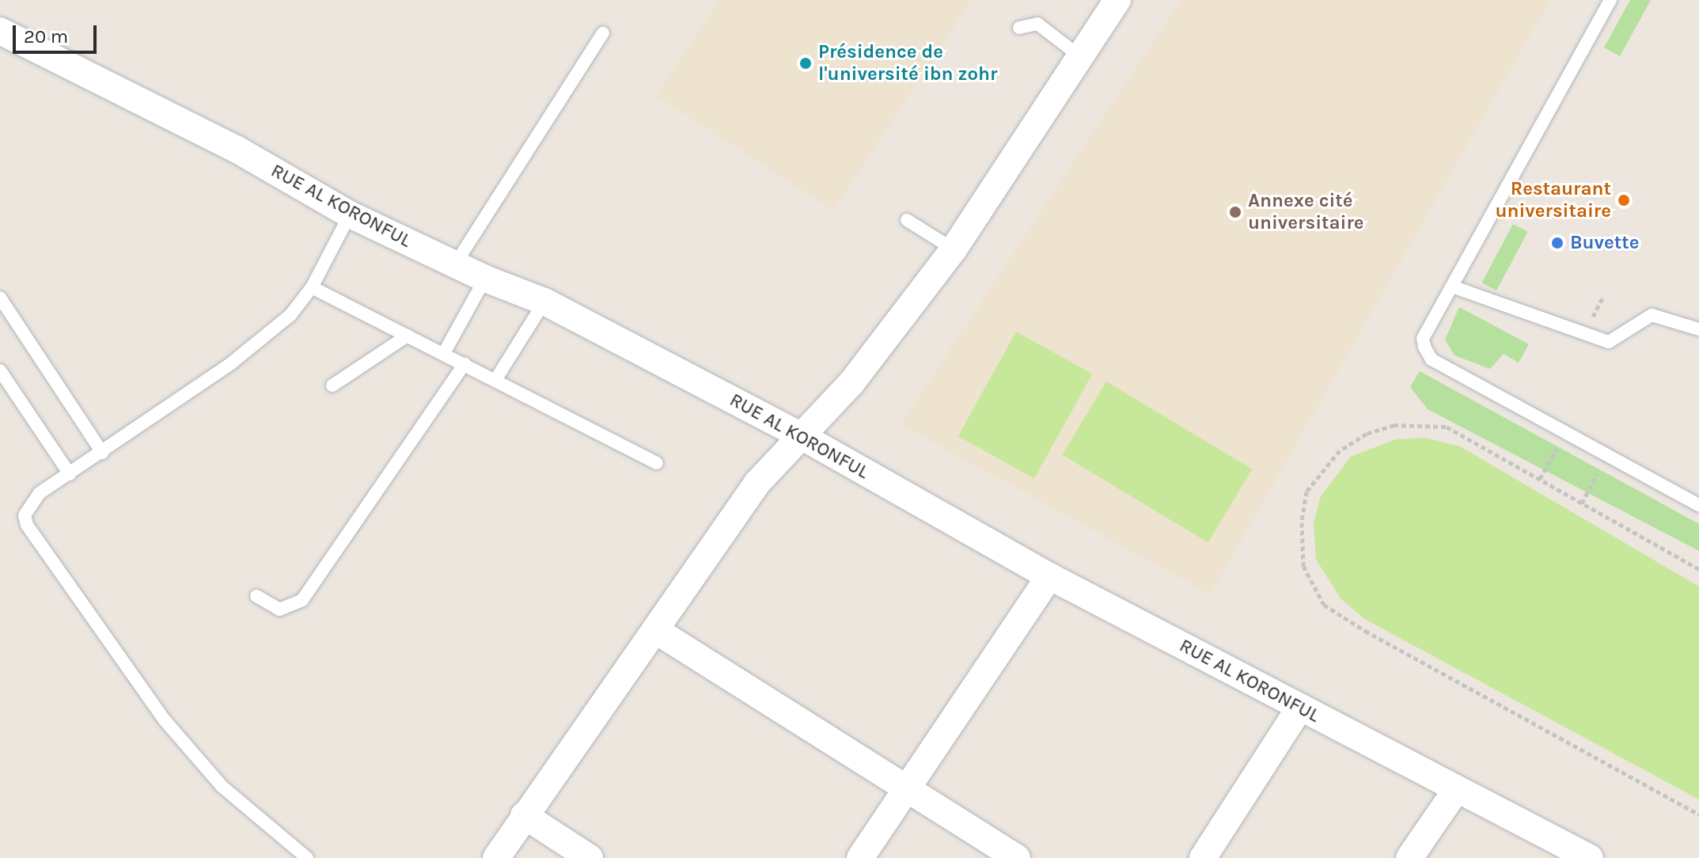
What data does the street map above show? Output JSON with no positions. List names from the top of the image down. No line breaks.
{"streets":{"street":["RUE AL KORONFUL"]},"places":["Présidence de l'université ibn zohr","Restaurant universitaire","Annexe cité universitaire","Buvette"],"scale_bar":"20 m"}
